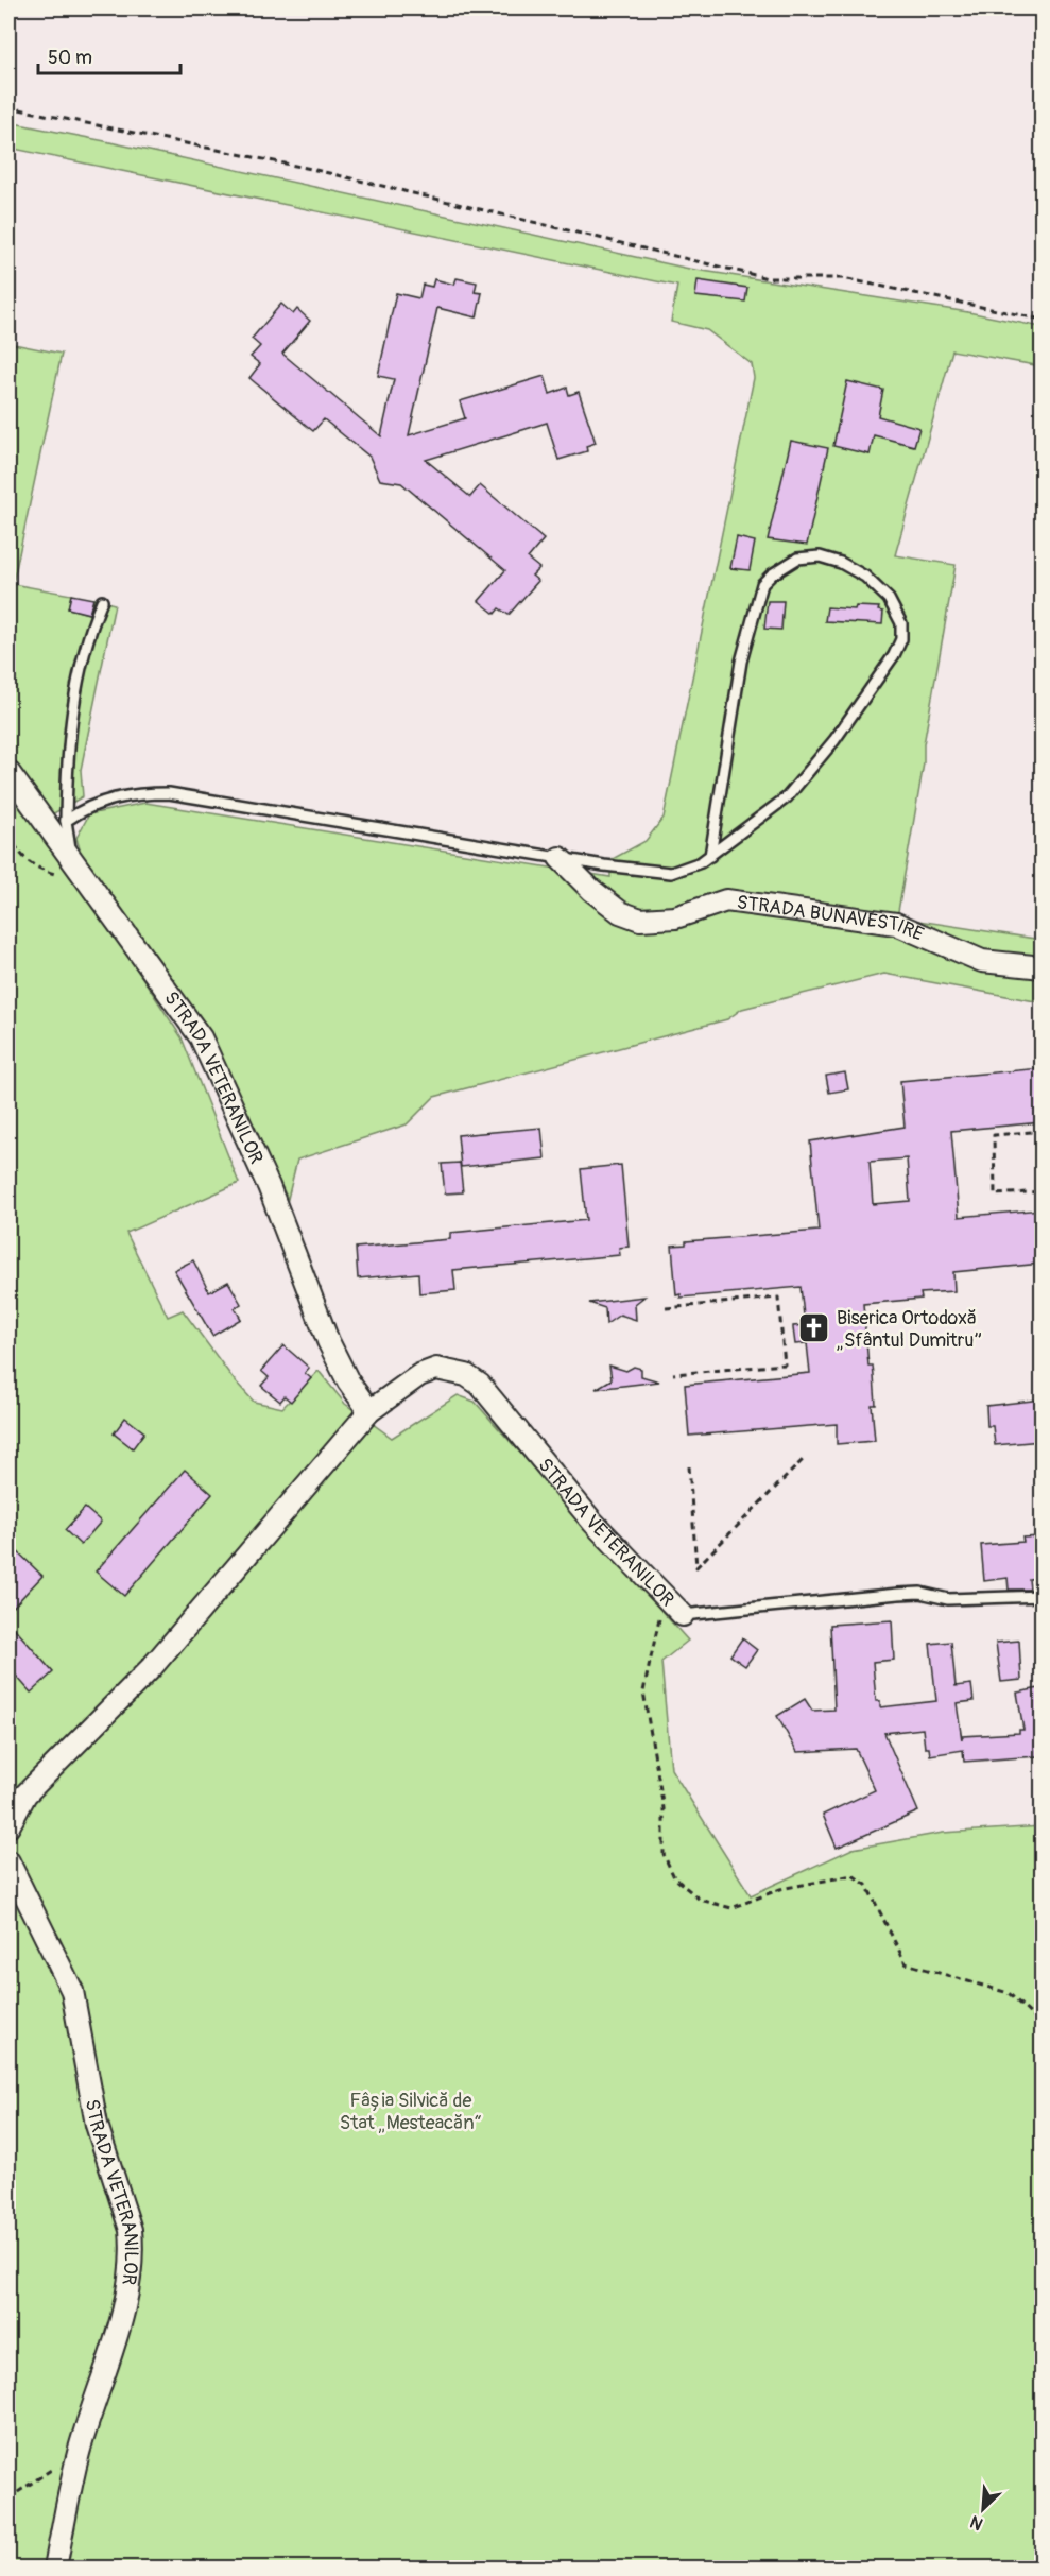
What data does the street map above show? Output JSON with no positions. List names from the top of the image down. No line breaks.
{"streets":{"street":["STRADA BUNAVESTIRE","STRADA VETERANILOR"]},"parks":["Fâșia Silvică de Stat „Mesteacăn“"],"places":{"church":["Biserica Ortodoxă „Sfântul Dumitru”"]},"scale_bar":"50 m","north":"bottom left"}
